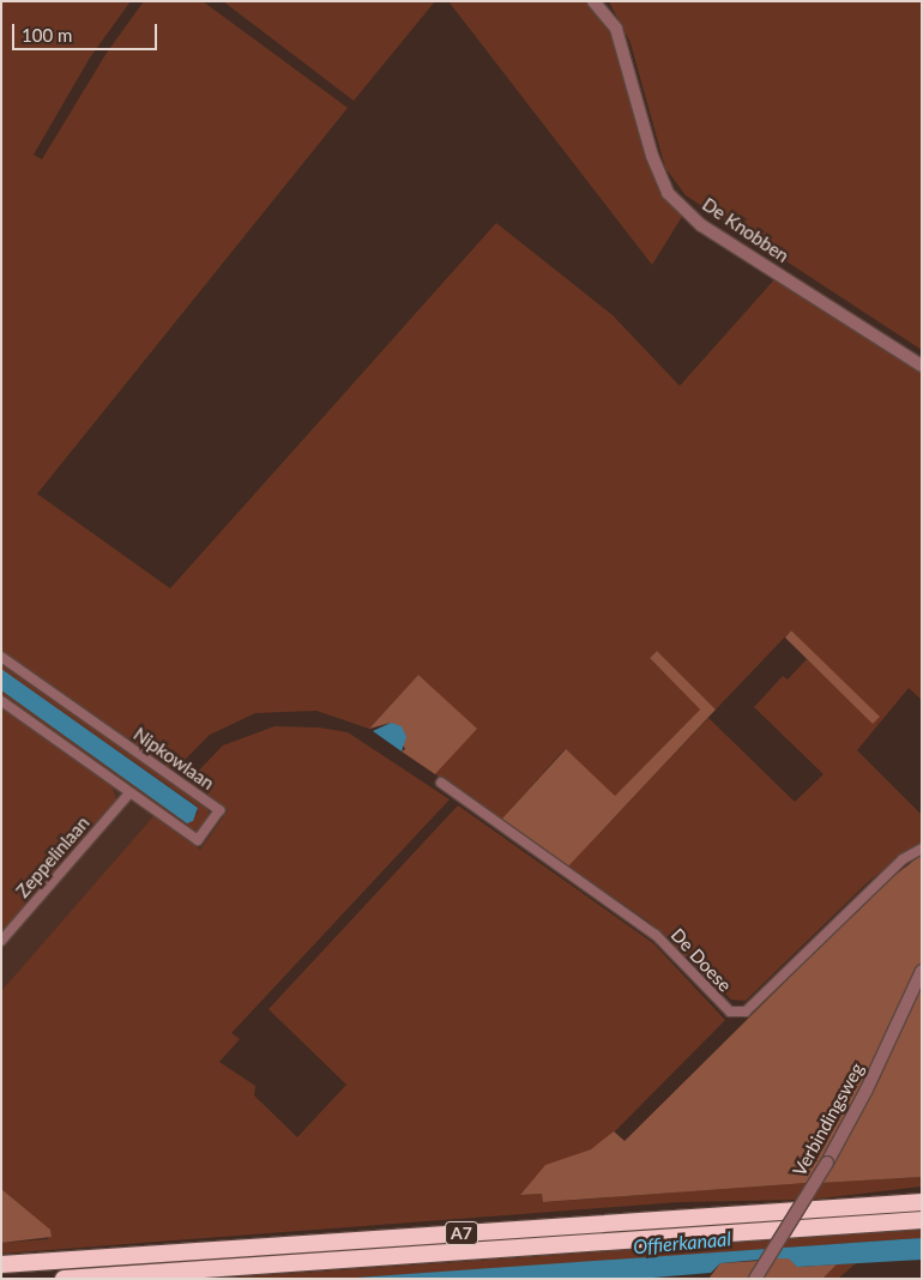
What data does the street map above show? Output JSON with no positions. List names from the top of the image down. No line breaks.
{"streets":{"highway":["A7"],"street":["De Knobben","Nipkowlaan","Zeppelinlaan","De Doese","Verbindingsweg"]},"crossings":[["Nipkowlaan","Zeppelinlaan"]],"water":["Offierkanaal"],"scale_bar":"100 m"}
